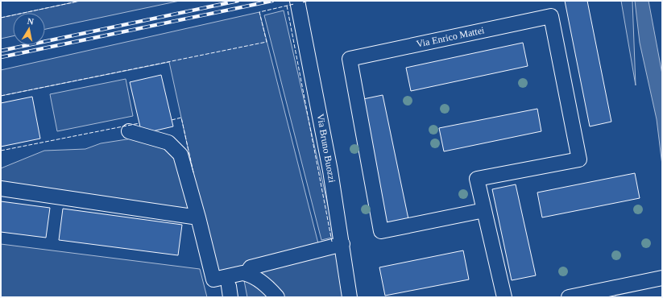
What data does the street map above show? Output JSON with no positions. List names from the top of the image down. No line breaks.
{"streets":{"street":["Via Enrico Mattei","Via Bruno Buozzi"]},"north":"top"}
